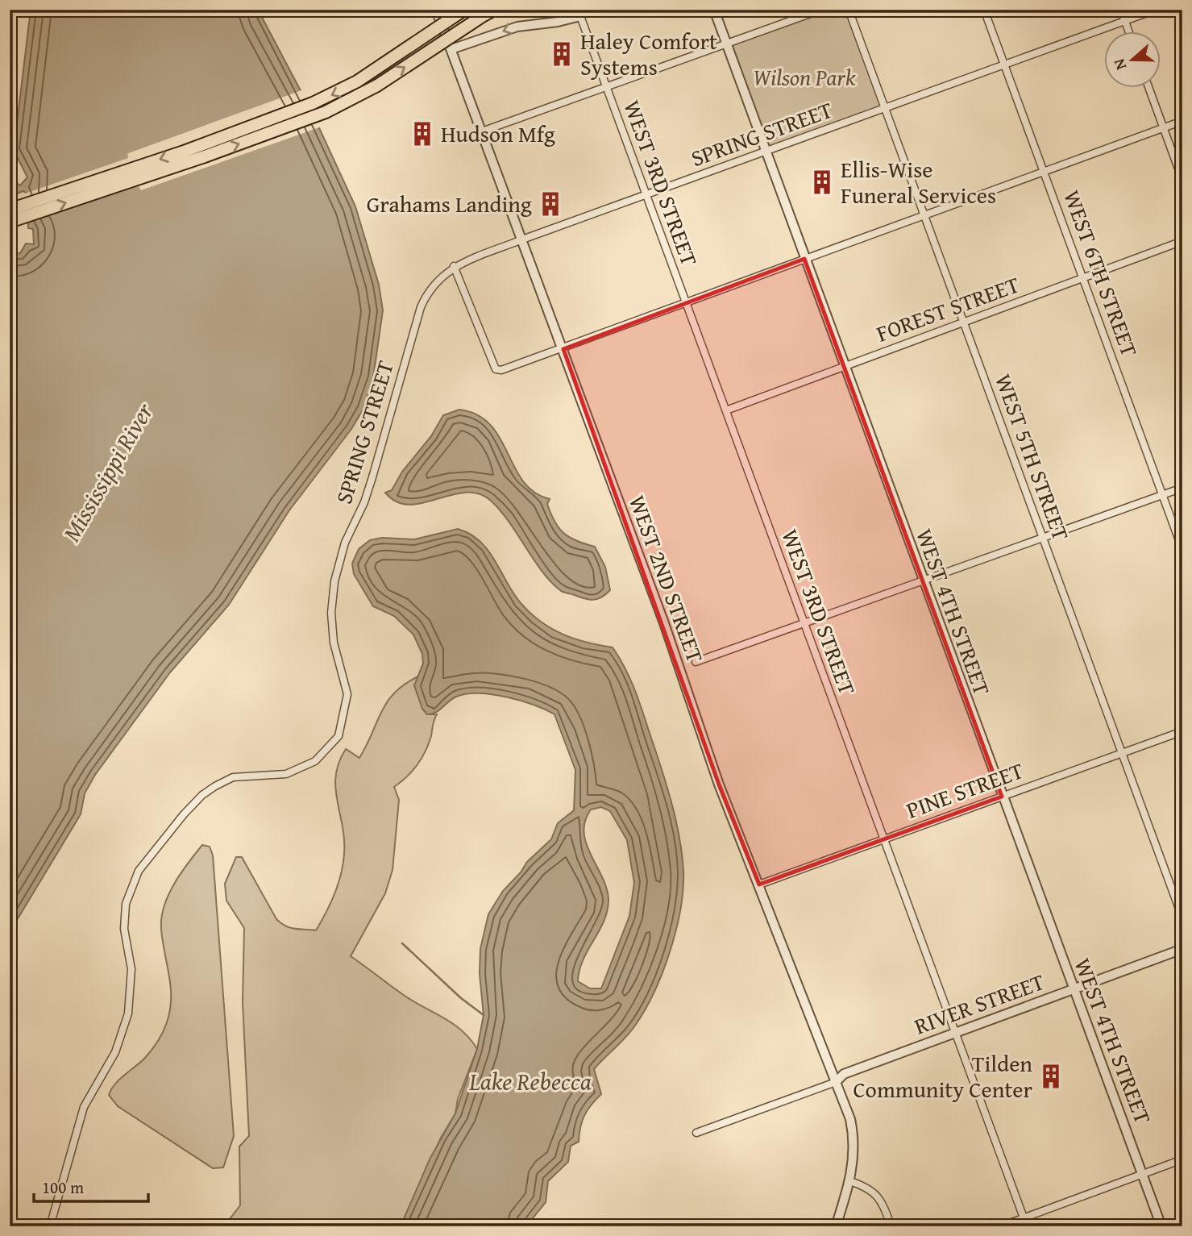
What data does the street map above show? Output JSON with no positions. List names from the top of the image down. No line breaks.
{"streets":{"street":["SPRING STREET","WEST 3RD STREET","WEST 6TH STREET","FOREST STREET","WEST 5TH STREET","WEST 2ND STREET","WEST 4TH STREET","PINE STREET","RIVER STREET"]},"crossings":[["SPRING STREET","WEST 3RD STREET"],["SPRING STREET","WEST 6TH STREET"],["SPRING STREET","WEST 5TH STREET"],["SPRING STREET","WEST 2ND STREET"],["SPRING STREET","WEST 4TH STREET"],["WEST 3RD STREET","FOREST STREET"],["WEST 3RD STREET","PINE STREET"],["WEST 3RD STREET","RIVER STREET"],["WEST 6TH STREET","FOREST STREET"],["FOREST STREET","WEST 5TH STREET"],["FOREST STREET","WEST 4TH STREET"],["WEST 5TH STREET","PINE STREET"],["WEST 2ND STREET","PINE STREET"],["WEST 2ND STREET","RIVER STREET"],["WEST 4TH STREET","PINE STREET"],["WEST 4TH STREET","RIVER STREET"]],"water":["Mississippi River","Lake Rebecca"],"parks":["Wilson Park"],"places":{"building":["Haley Comfort Systems","Hudson Mfg","Ellis-Wise Funeral Services","Grahams Landing","Tilden Community Center"]},"scale_bar":"100 m","north":"left"}
